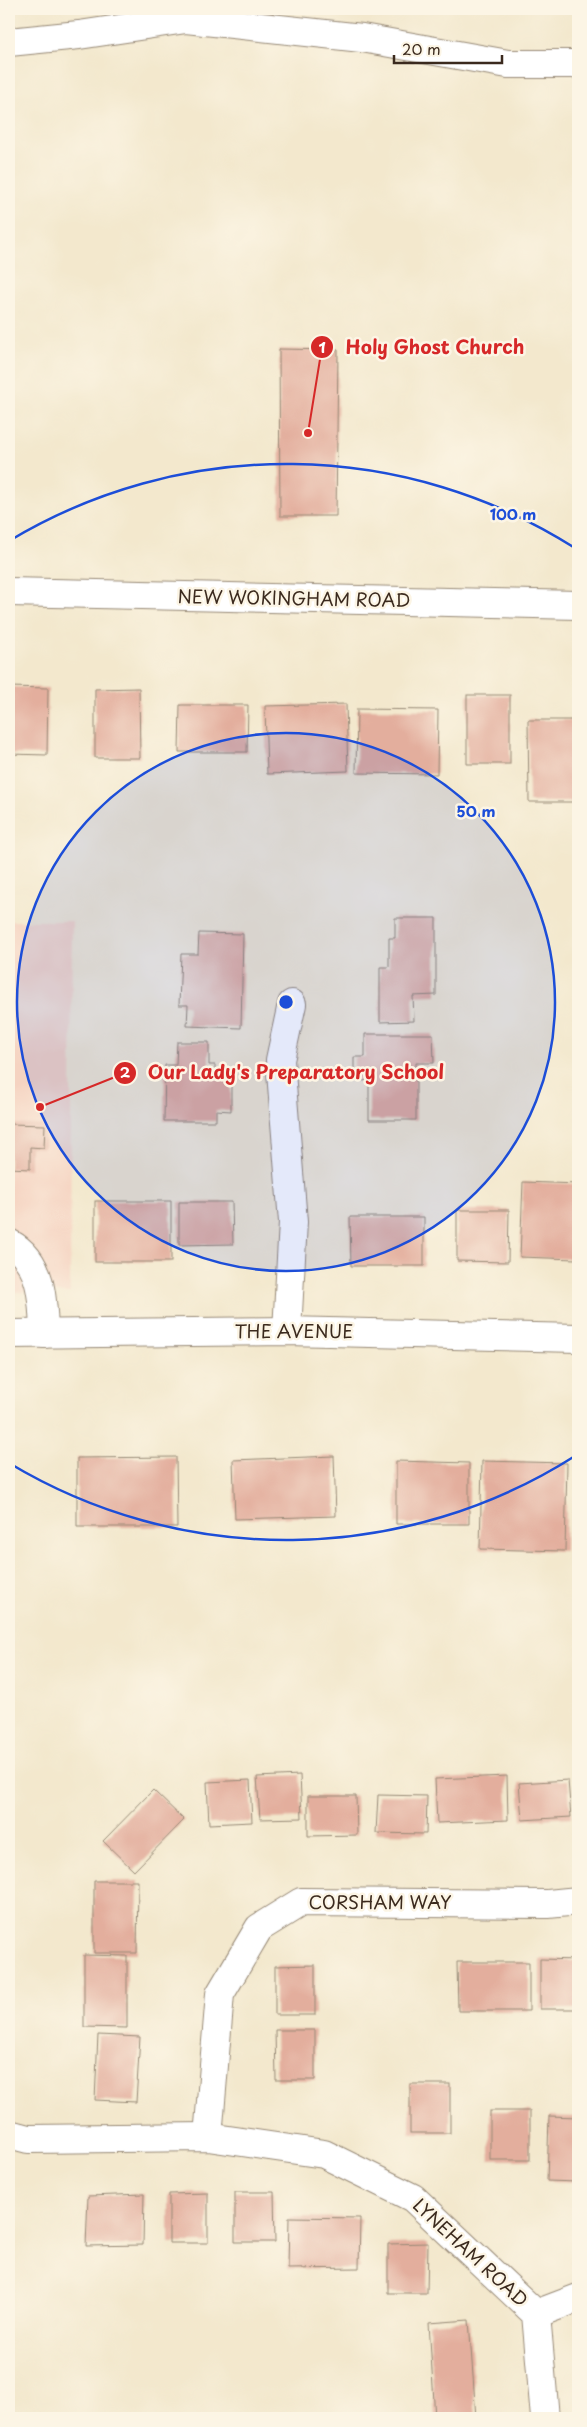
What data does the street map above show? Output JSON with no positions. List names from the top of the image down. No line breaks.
{"streets":{"street":["NEW WOKINGHAM ROAD","THE AVENUE","CORSHAM WAY","LYNEHAM ROAD"]},"crossings":[["CORSHAM WAY","LYNEHAM ROAD"]],"places":["Holy Ghost Church","Our Lady's Preparatory School"],"scale_bar":"20 m","rings":["100 m","50 m"]}
